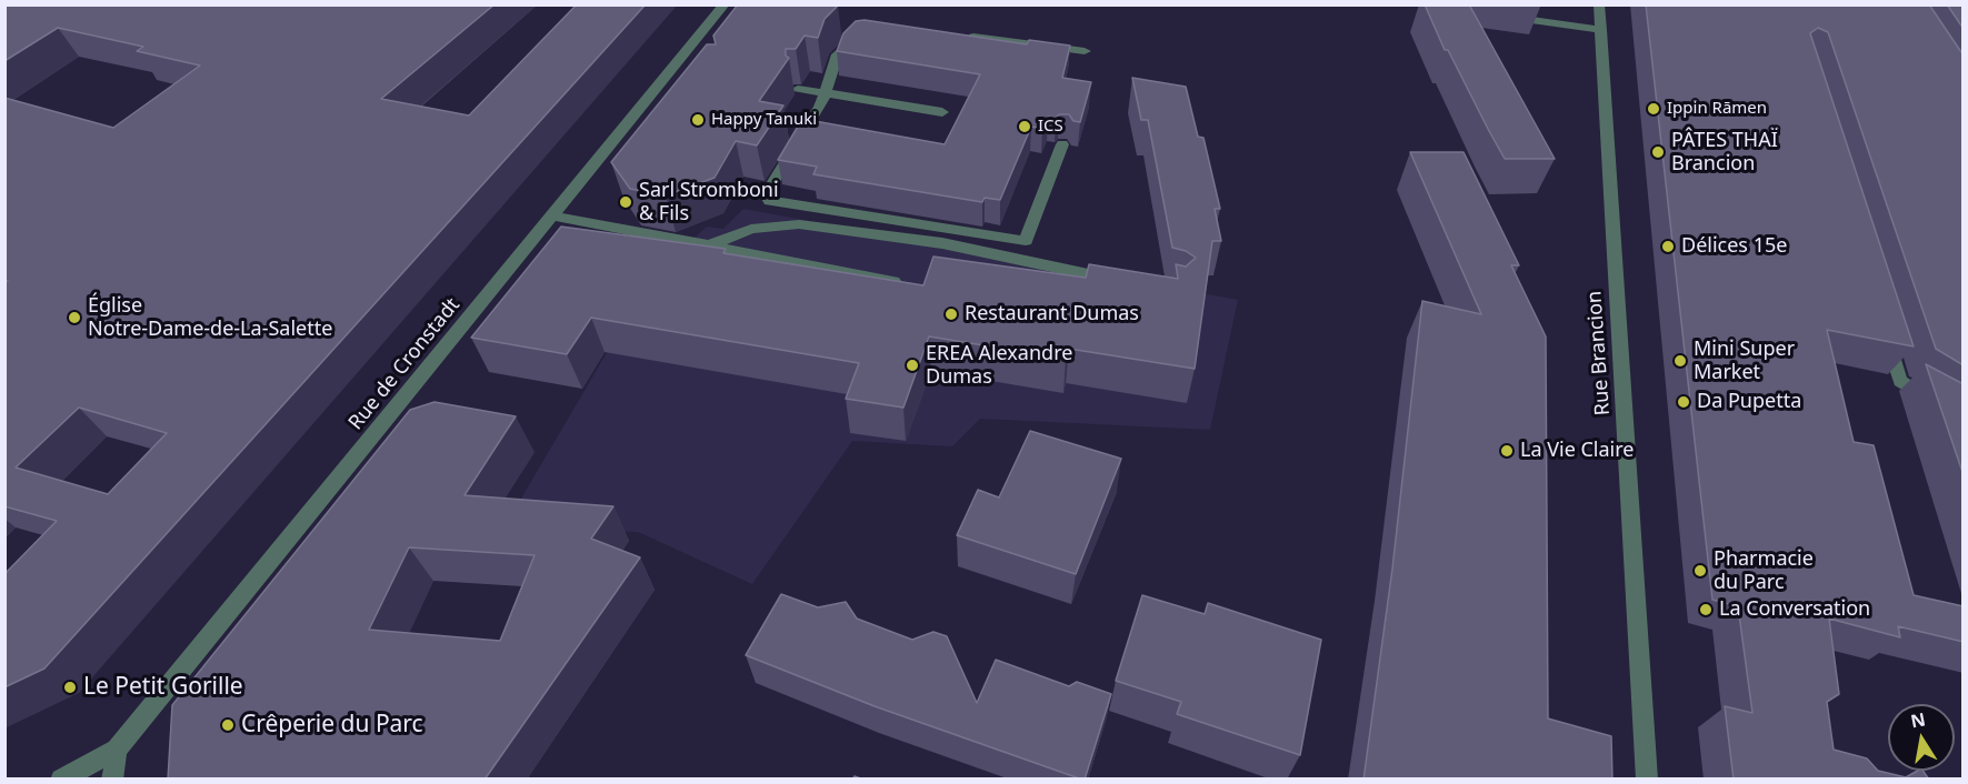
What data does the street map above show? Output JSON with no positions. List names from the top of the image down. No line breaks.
{"streets":{"street":["Rue Brancion","Rue de Cronstadt"]},"places":["Ippin Rāmen","Happy Tanuki","ICS","PÂTES THAÏ Brancion","Sarl Stromboni & Fils","Délices 15e","Restaurant Dumas","Église Notre-Dame-de-La-Salette","Mini Super Market","EREA Alexandre Dumas","Da Pupetta","La Vie Claire","Pharmacie du Parc","La Conversation","Le Petit Gorille","Crêperie du Parc"],"north":"top"}
